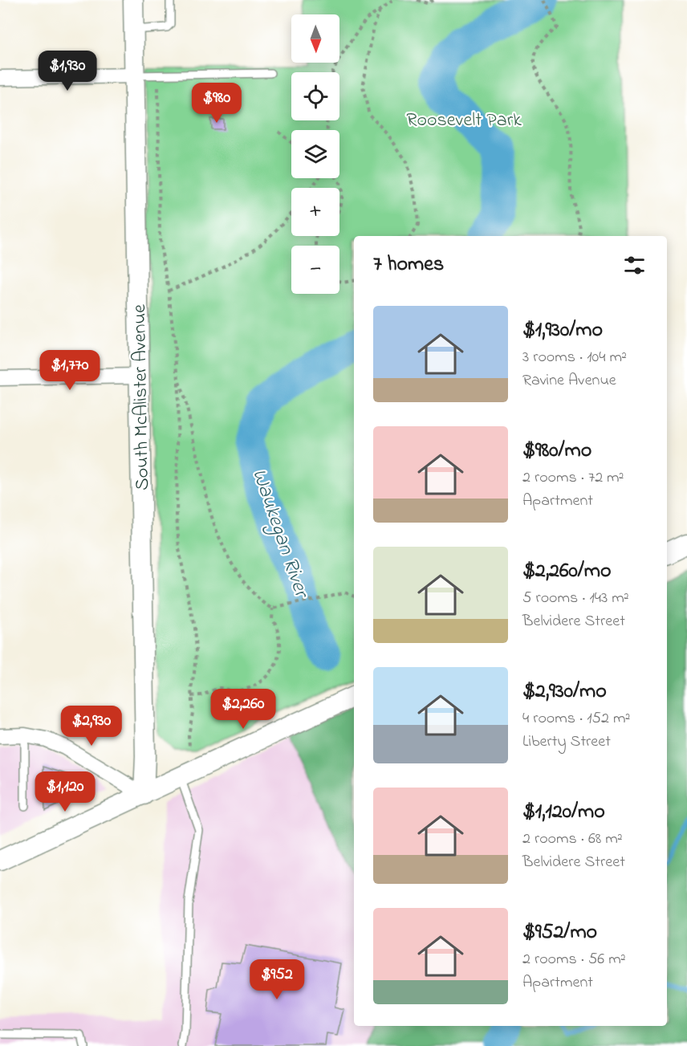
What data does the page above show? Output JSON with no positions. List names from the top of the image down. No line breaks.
{"streets":{"street":["South McAlister Avenue"]},"water":["Waukegan River"],"parks":["Roosevelt Park"],"north":"bottom","page":{"map_buttons":["+","−"],"price":["$1,930","$980","$1,770","$2,260","$2,930","$1,120","$952"],"heading":"7 homes","list":[{"name":"$1,930/mo","note":"3 rooms · 104 m² · Ravine Avenue"},{"name":"$980/mo","note":"2 rooms · 72 m² · Apartment"},{"name":"$2,260/mo","note":"5 rooms · 143 m² · Belvidere Street"},{"name":"$2,930/mo","note":"4 rooms · 152 m² · Liberty Street"},{"name":"$1,120/mo","note":"2 rooms · 68 m² · Belvidere Street"},{"name":"$952/mo","note":"2 rooms · 56 m² · Apartment"}]}}
